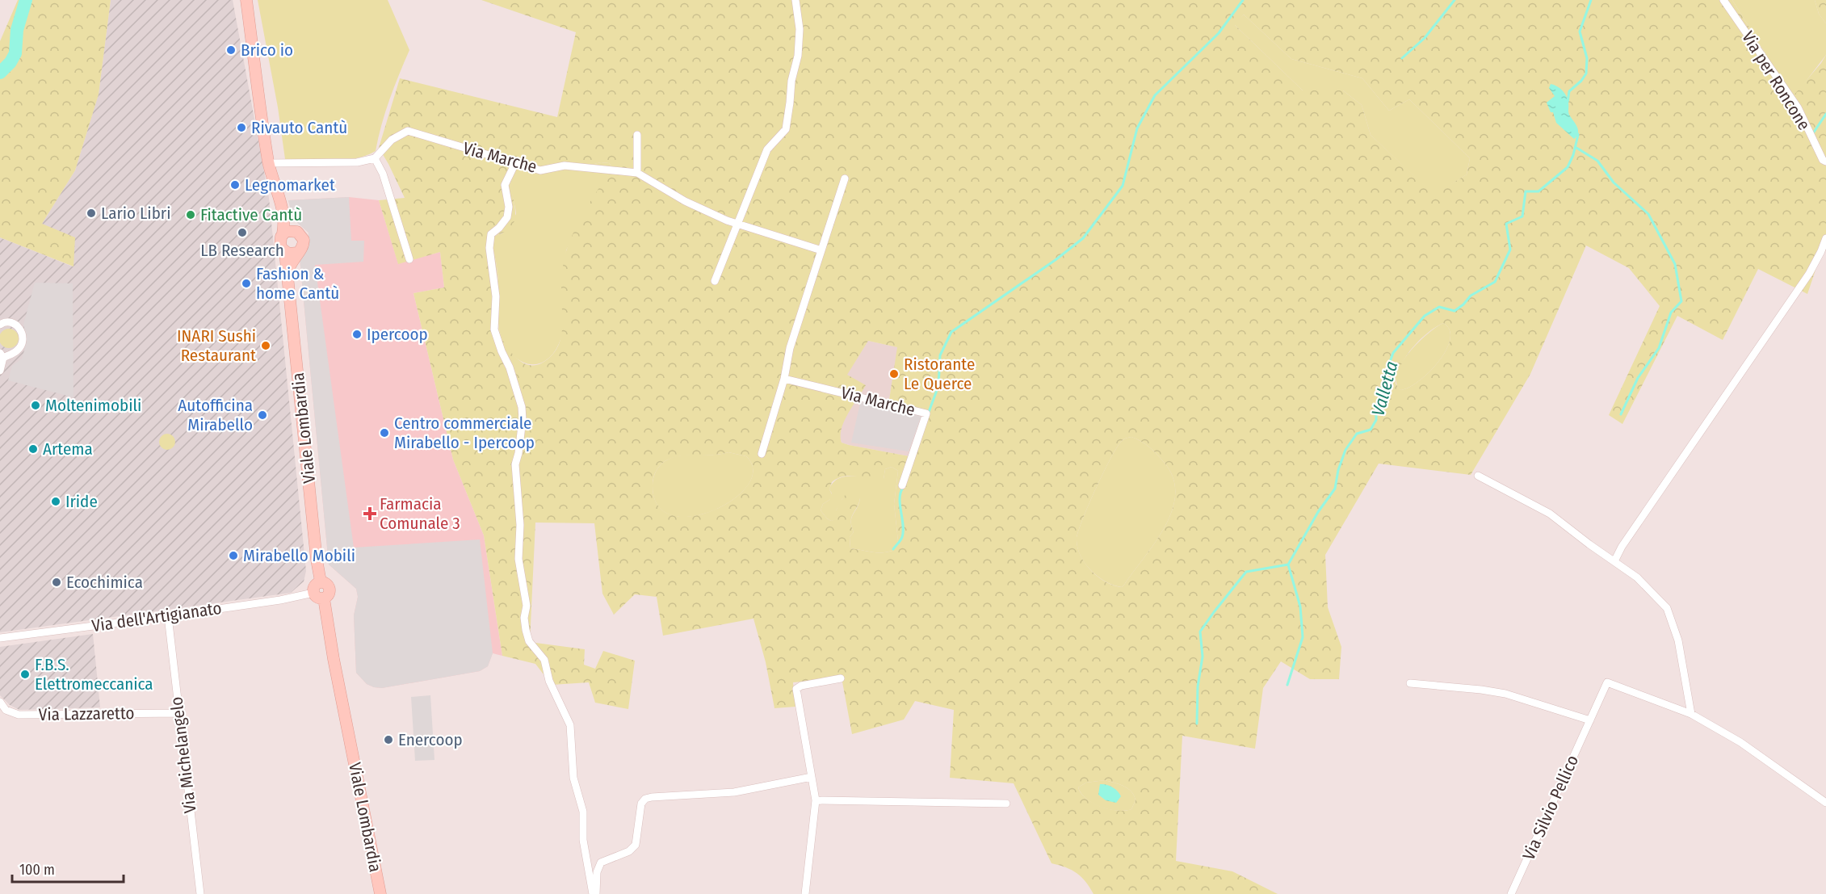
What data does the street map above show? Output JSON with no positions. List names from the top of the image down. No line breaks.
{"streets":{"main road":["Viale Lombardia"],"street":["Via per Roncone","Via Marche","Via dell'Artigianato","Via Lazzaretto","Via Michelangelo","Via Silvio Pellico"]},"crossings":[["Viale Lombardia","Via dell'Artigianato"],["Via dell'Artigianato","Via Michelangelo"],["Via Lazzaretto","Via Michelangelo"]],"water":["Valletta"],"places":{"other":["Brico io","Rivauto Cantù","Legnomarket","Lario Libri","Fitactive Cantù","LB Research","Fashion & home Cantù","Ipercoop","INARI Sushi Restaurant","Ristorante Le Querce","Moltenimobili","Autofficina Mirabello","Centro commerciale Mirabello - Ipercoop","Artema","Iride","Mirabello Mobili","Ecochimica","F.B.S. Elettromeccanica","Enercoop"],"health":["Farmacia Comunale 3"]},"scale_bar":"100 m"}
